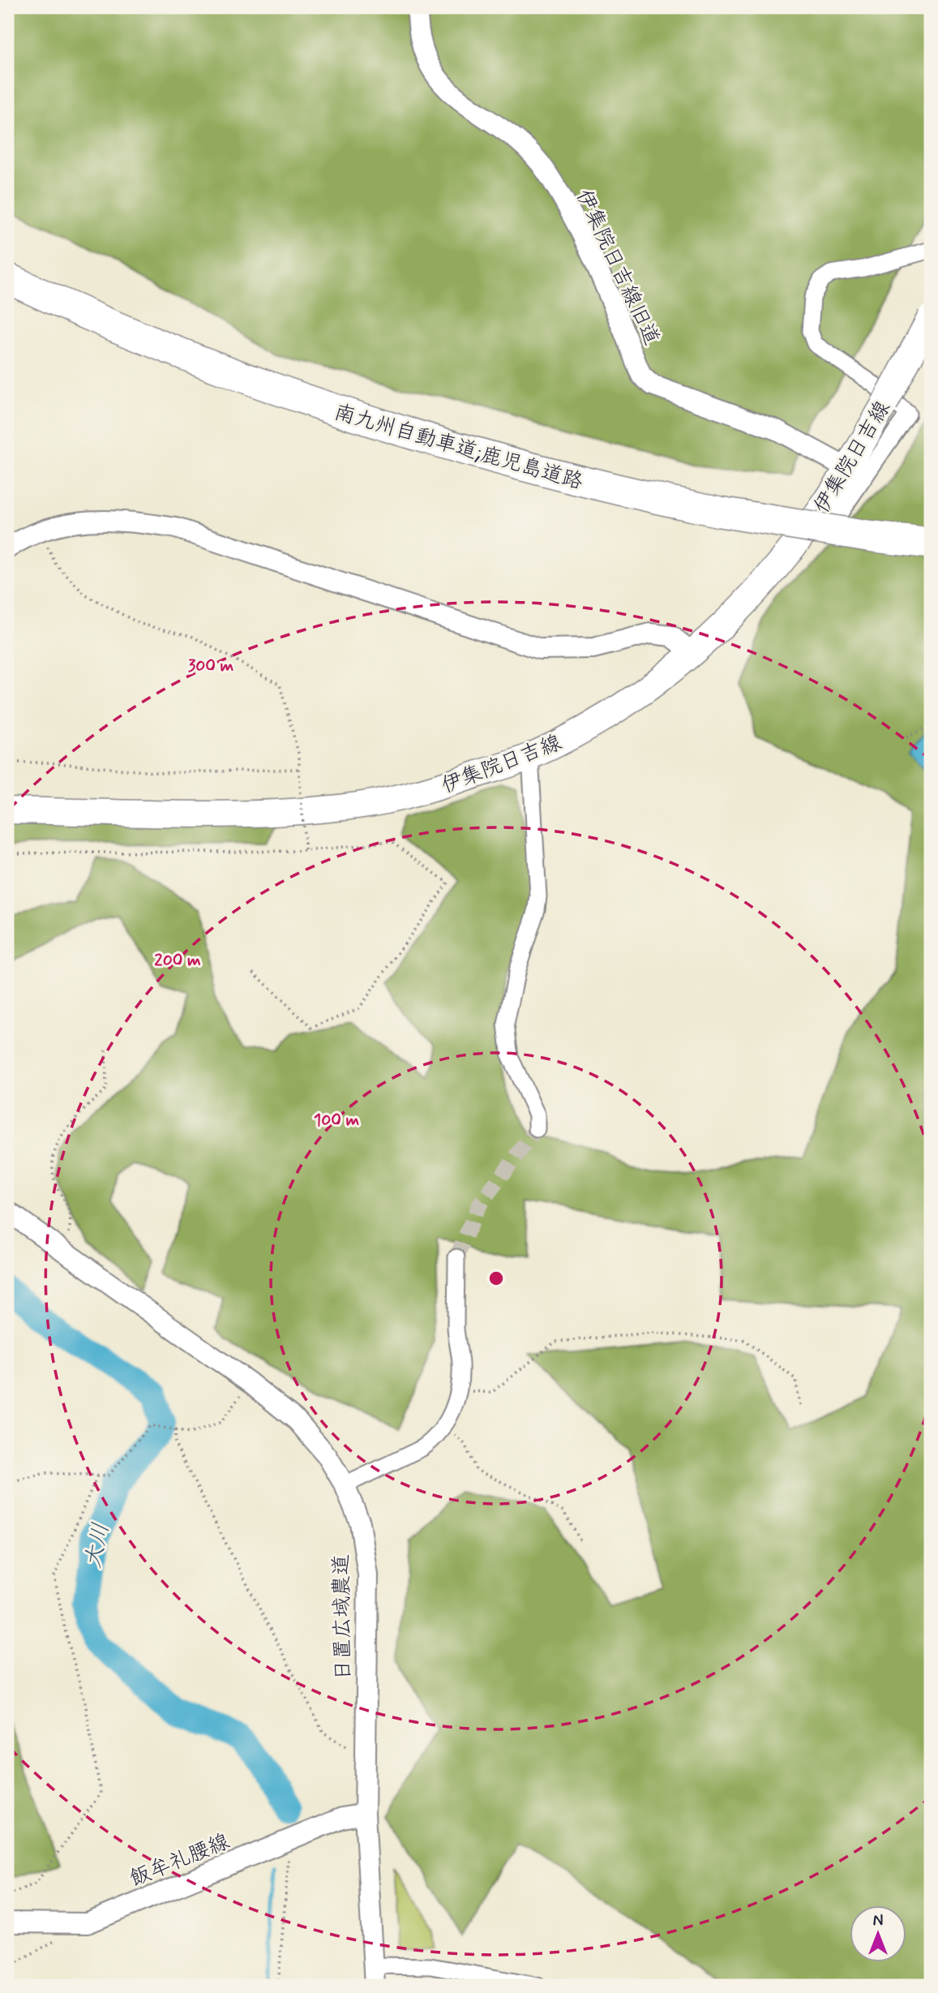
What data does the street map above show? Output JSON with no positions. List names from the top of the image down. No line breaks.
{"streets":{"highway":["南九州自動車道;鹿児島道路"],"main road":["伊集院日吉線"],"street":["伊集院日吉線旧道","日置広域農道","飯牟礼腰線"]},"crossings":[["伊集院日吉線旧道","伊集院日吉線"],["日置広域農道","飯牟礼腰線"]],"water":["大川"],"north":"top","rings":["300 m","200 m","100 m"]}
